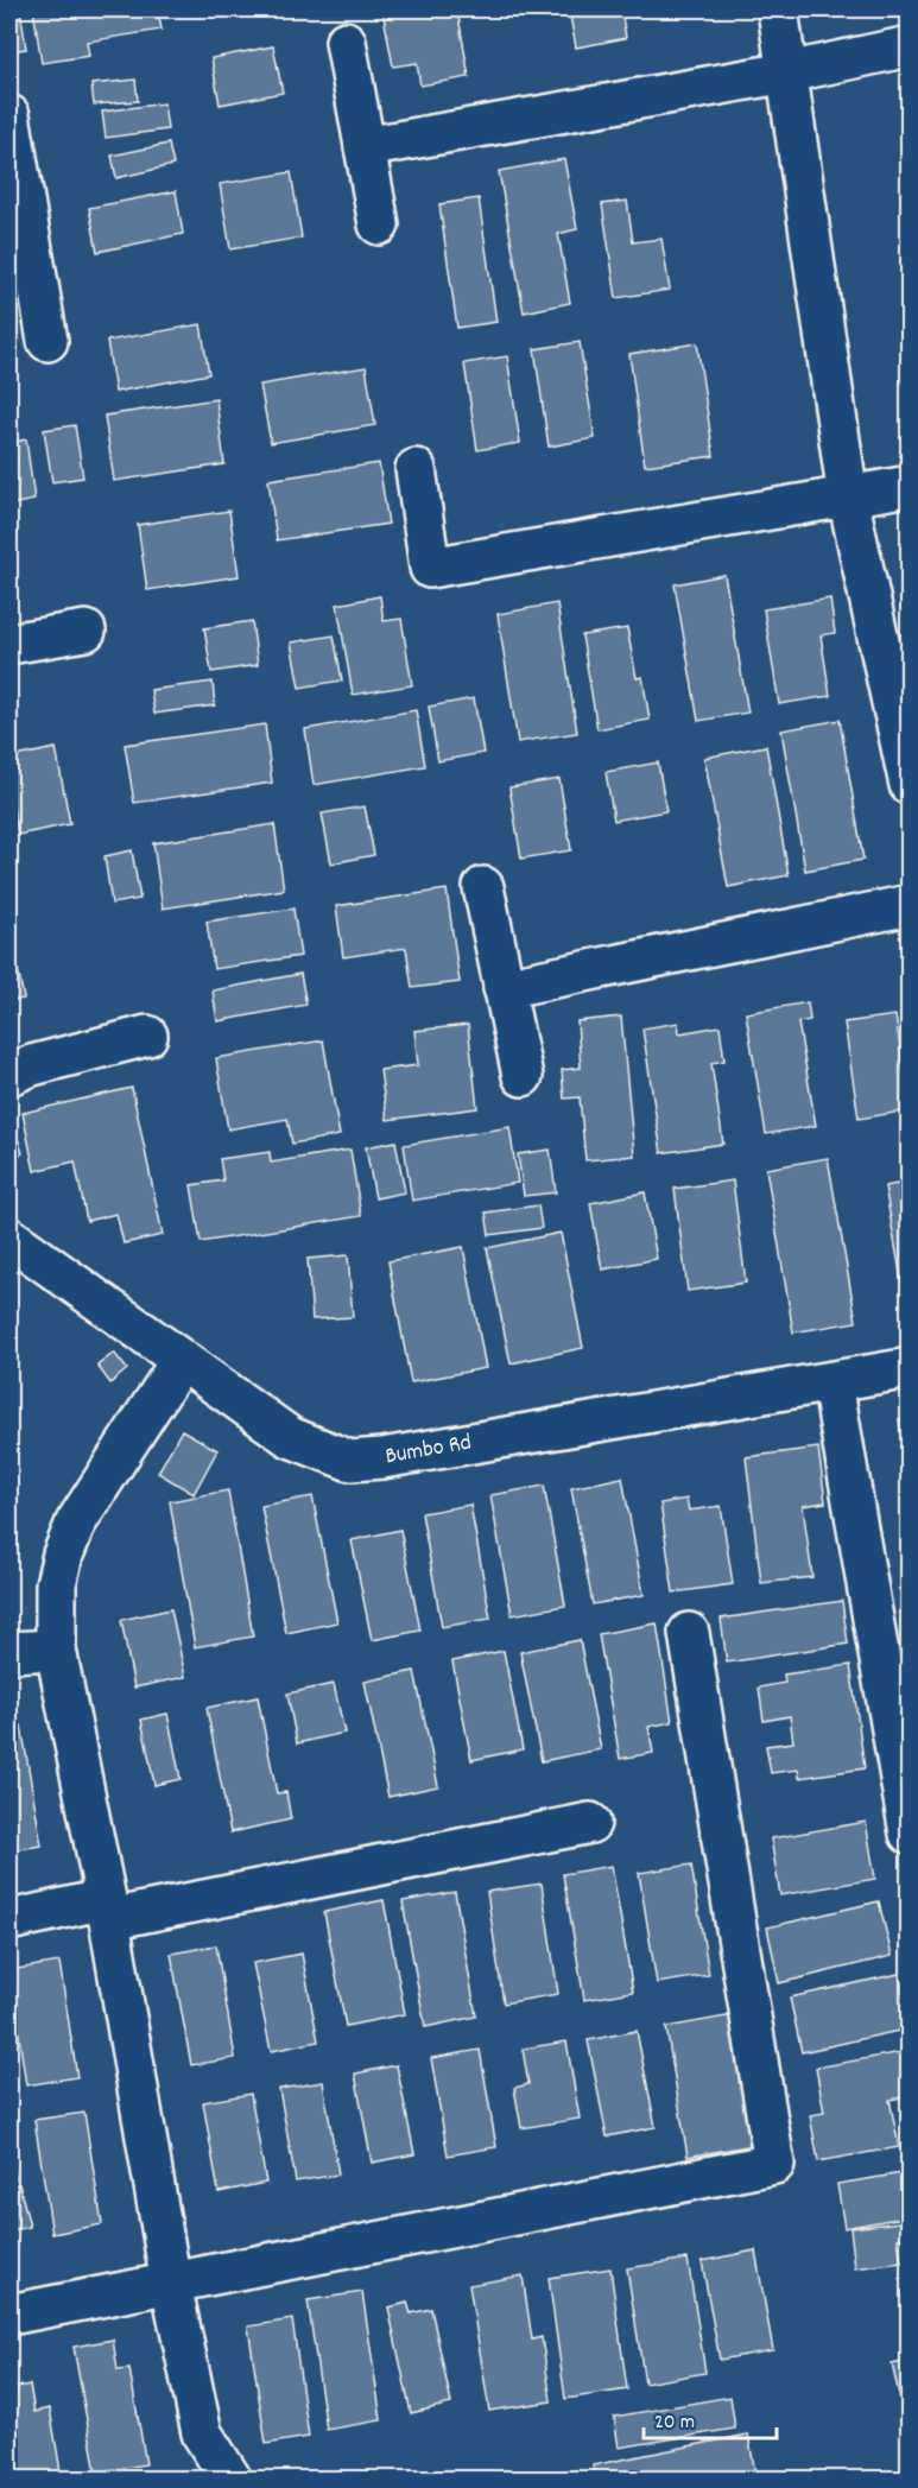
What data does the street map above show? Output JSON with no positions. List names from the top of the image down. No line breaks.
{"streets":{"street":["Bumbo Rd"]},"scale_bar":"20 m"}
